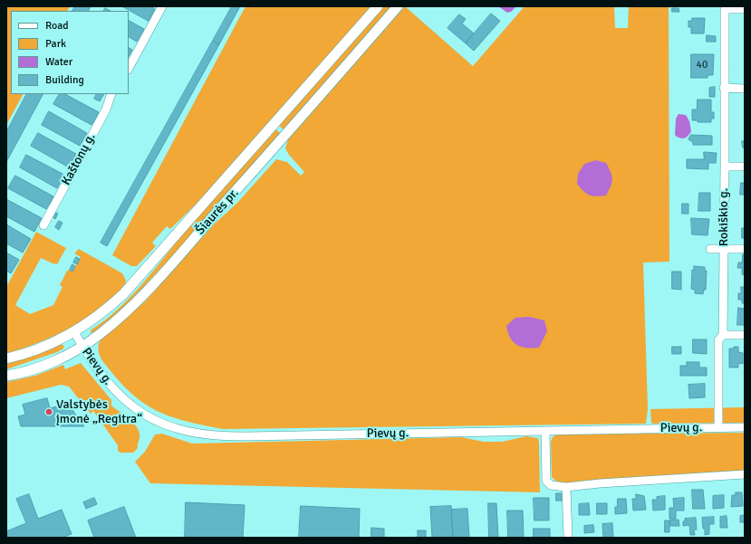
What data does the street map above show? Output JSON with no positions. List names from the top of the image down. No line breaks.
{"streets":{"main road":["Šiaurės pr."],"street":["Kaštonų g.","Rokiškio g.","Pievų g."]},"crossings":[["Šiaurės pr.","Pievų g."],["Rokiškio g.","Pievų g."]],"places":["Valstybės įmonė „Regitra“"],"house_numbers":["40"],"legend":["Road","Park","Water","Building"]}
